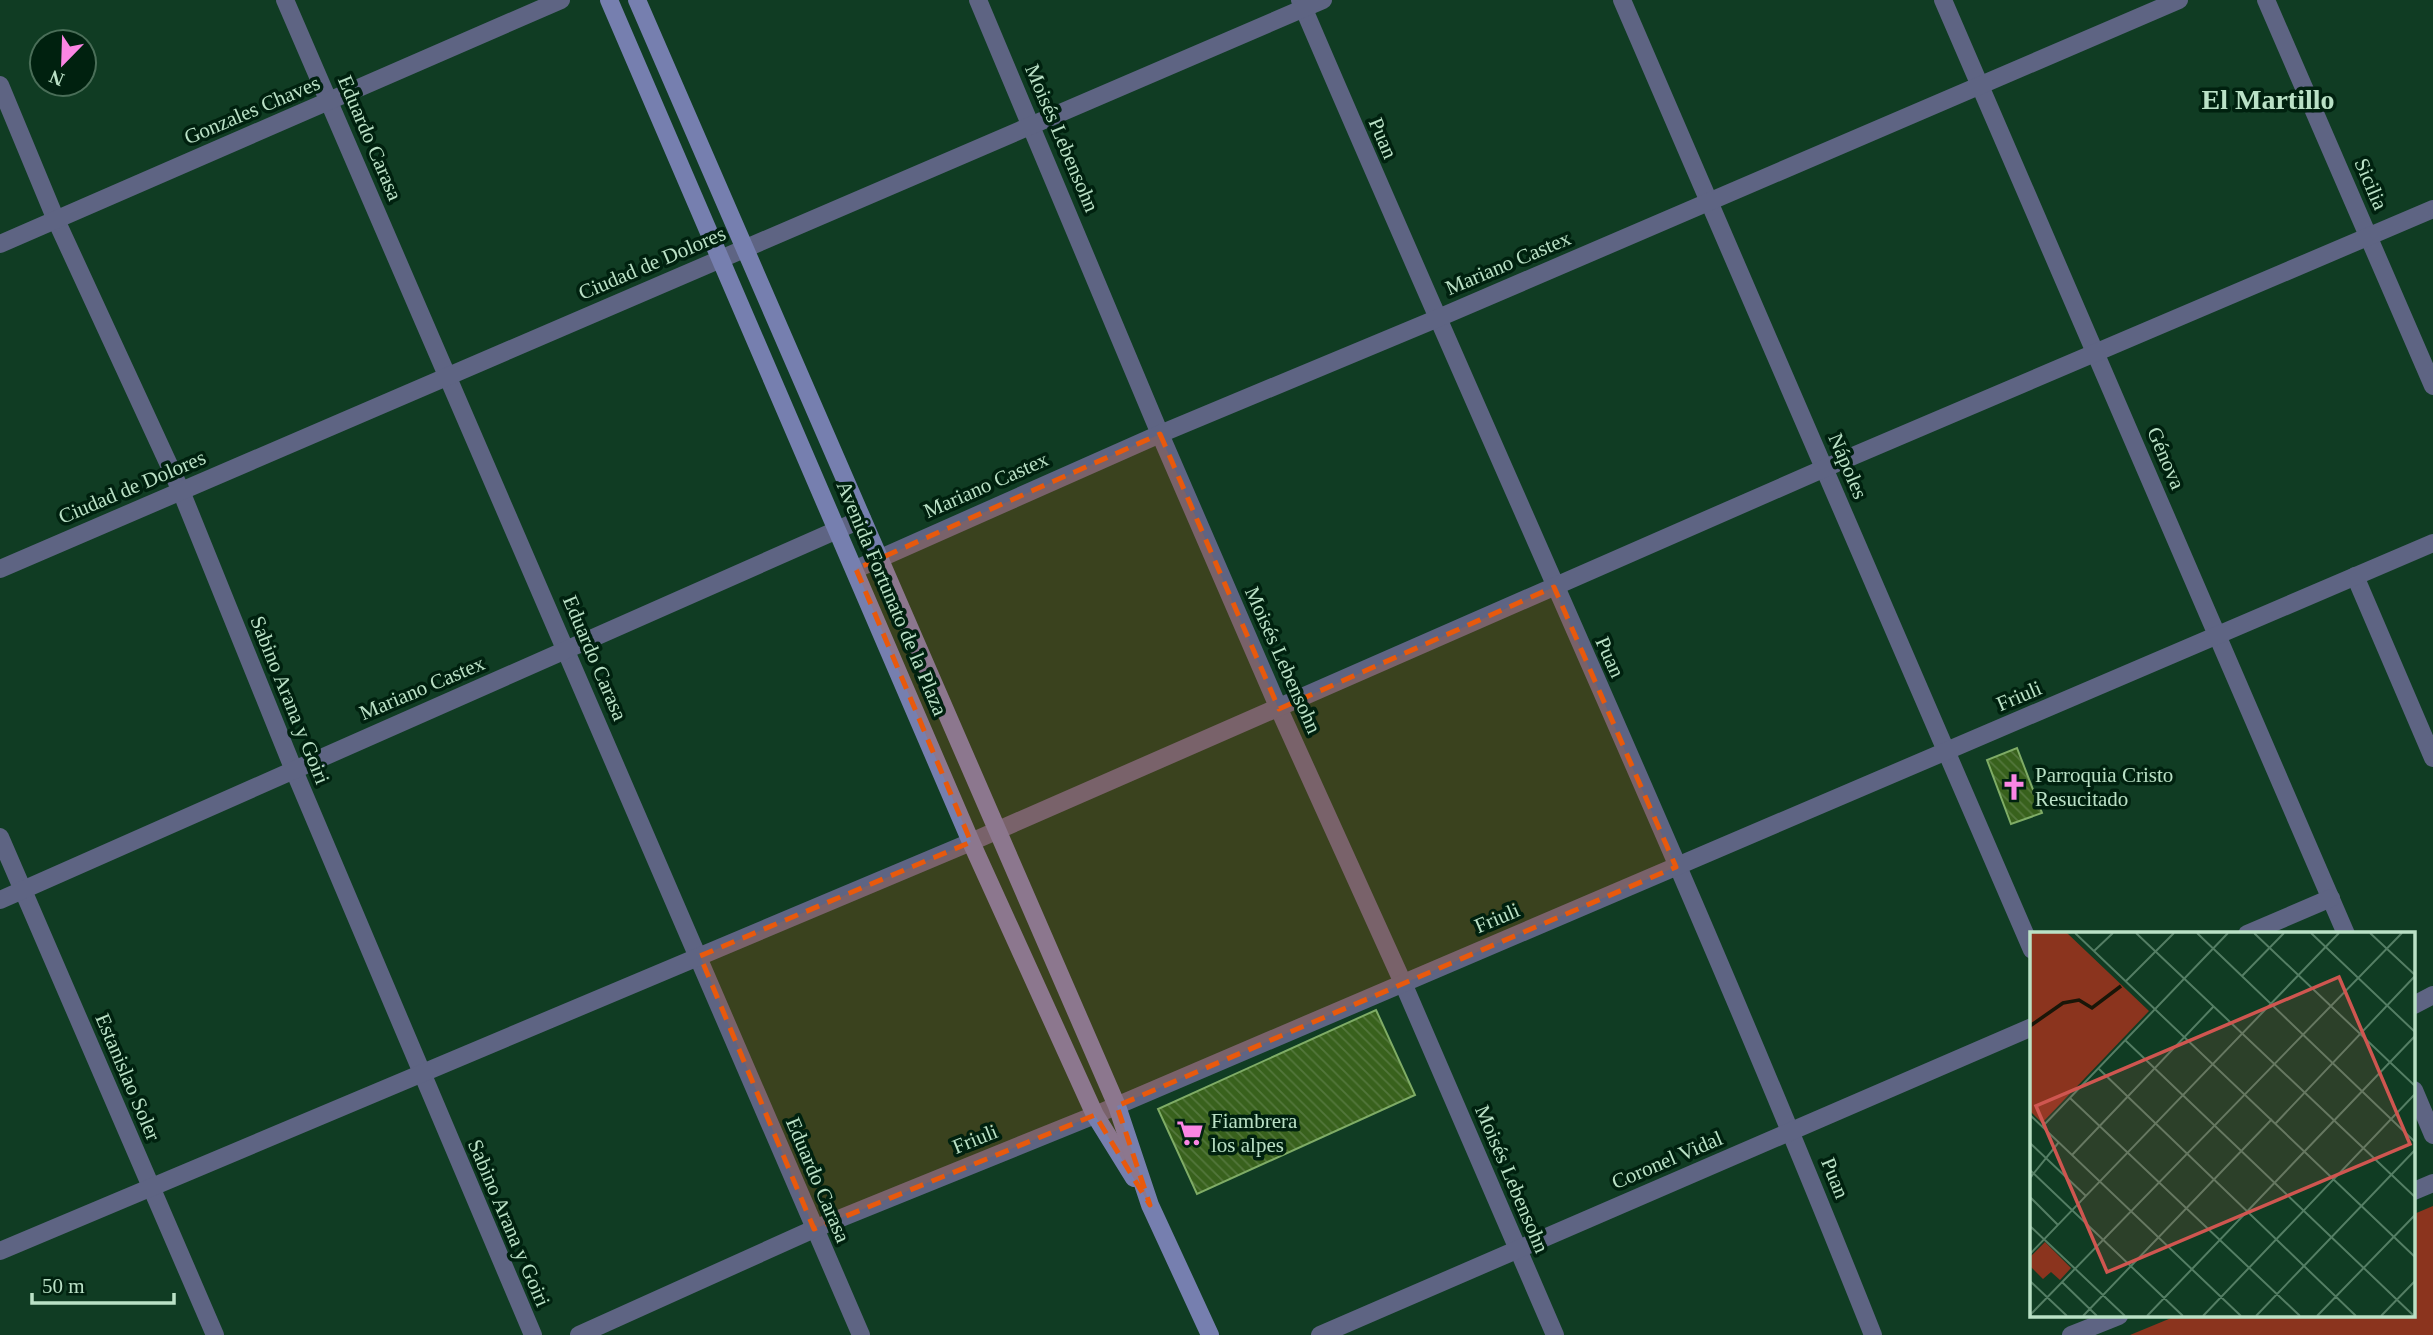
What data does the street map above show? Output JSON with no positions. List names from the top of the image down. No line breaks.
{"streets":{"main road":["Avenida Fortunato de la Plaza"],"street":["Gonzales Chaves","Eduardo Carasa","Moisés Lebensohn","Puan","Sicilia","Ciudad de Dolores","Mariano Castex","Génova","Nápoles","Friuli","Sabino Arana y Goiri","Estanislao Soler","Coronel Vidal"]},"crossings":[["Gonzales Chaves","Eduardo Carasa"],["Gonzales Chaves","Sabino Arana y Goiri"],["Eduardo Carasa","Ciudad de Dolores"],["Eduardo Carasa","Mariano Castex"],["Eduardo Carasa","Friuli"],["Moisés Lebensohn","Ciudad de Dolores"],["Moisés Lebensohn","Mariano Castex"],["Moisés Lebensohn","Friuli"],["Moisés Lebensohn","Coronel Vidal"],["Puan","Ciudad de Dolores"],["Puan","Mariano Castex"],["Puan","Friuli"],["Puan","Coronel Vidal"],["Ciudad de Dolores","Avenida Fortunato de la Plaza"],["Ciudad de Dolores","Sabino Arana y Goiri"],["Mariano Castex","Génova"],["Mariano Castex","Nápoles"],["Mariano Castex","Avenida Fortunato de la Plaza"],["Mariano Castex","Sabino Arana y Goiri"],["Mariano Castex","Estanislao Soler"],["Génova","Friuli"],["Nápoles","Friuli"],["Avenida Fortunato de la Plaza","Friuli"]],"districts":["El Martillo"],"places":{"church":["Parroquia Cristo Resucitado"],"supermarket":["Fiambrera los alpes"]},"scale_bar":"50 m","north":"bottom left"}
